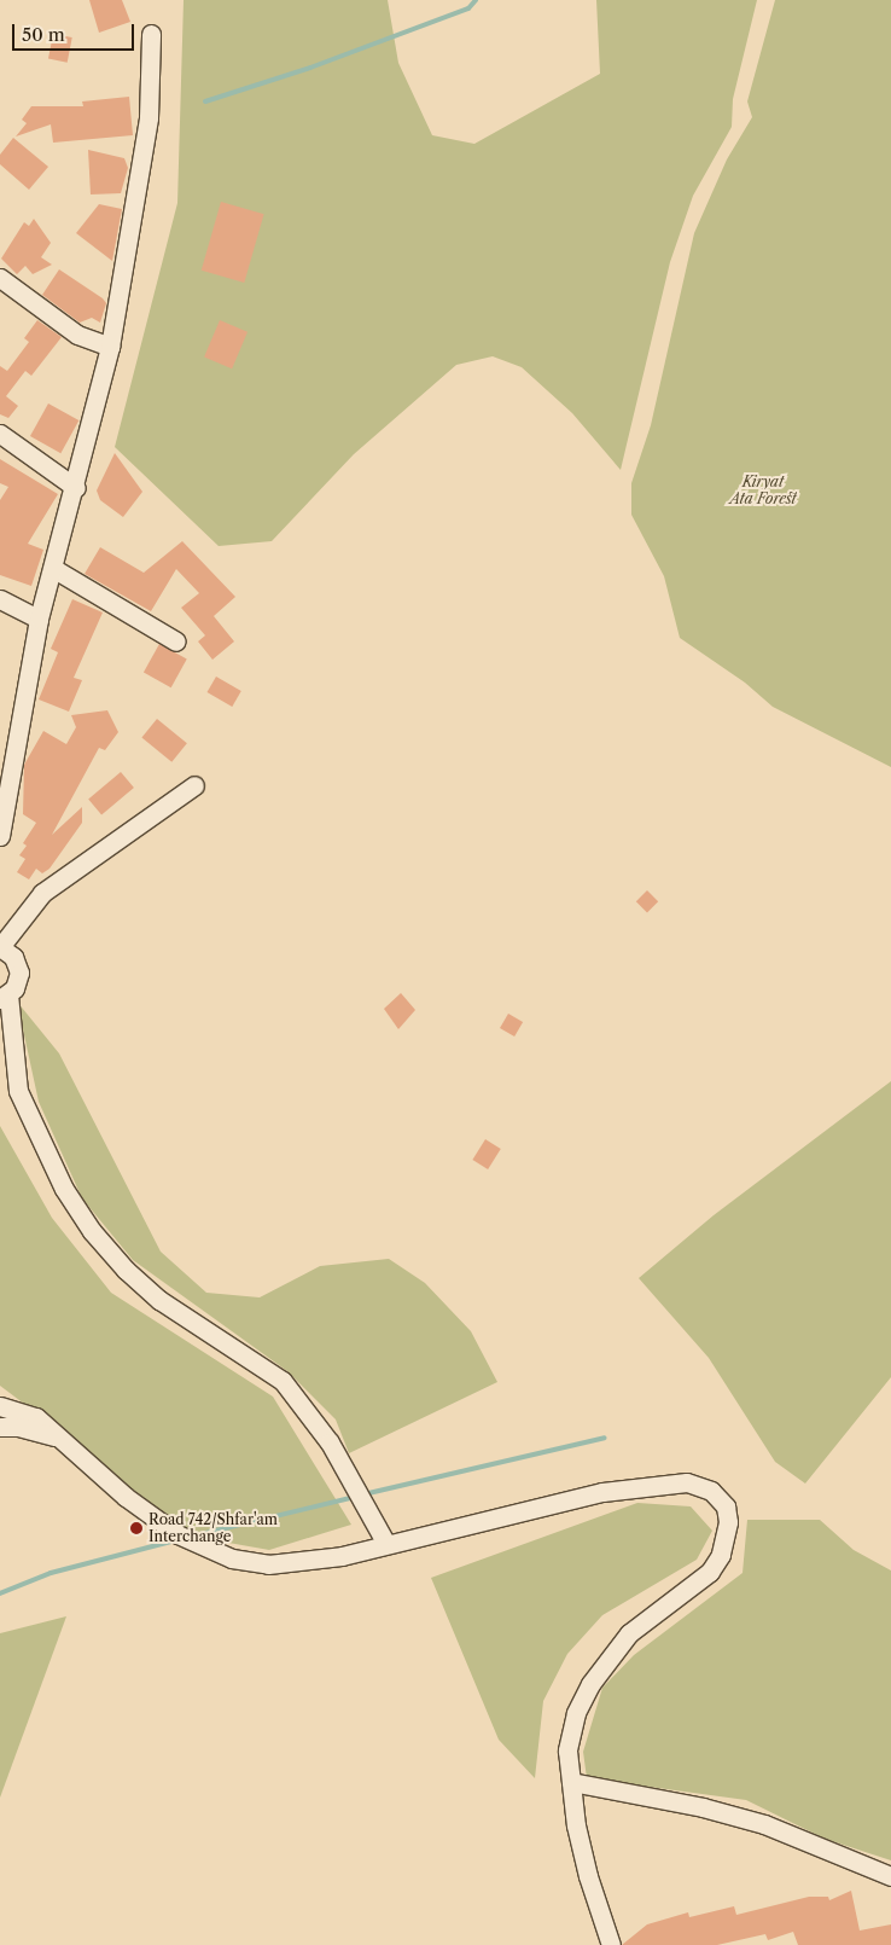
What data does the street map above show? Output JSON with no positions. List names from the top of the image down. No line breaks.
{"parks":["Kiryat Ata Forest"],"places":["Road 742/Shfar'am Interchange"],"scale_bar":"50 m"}
